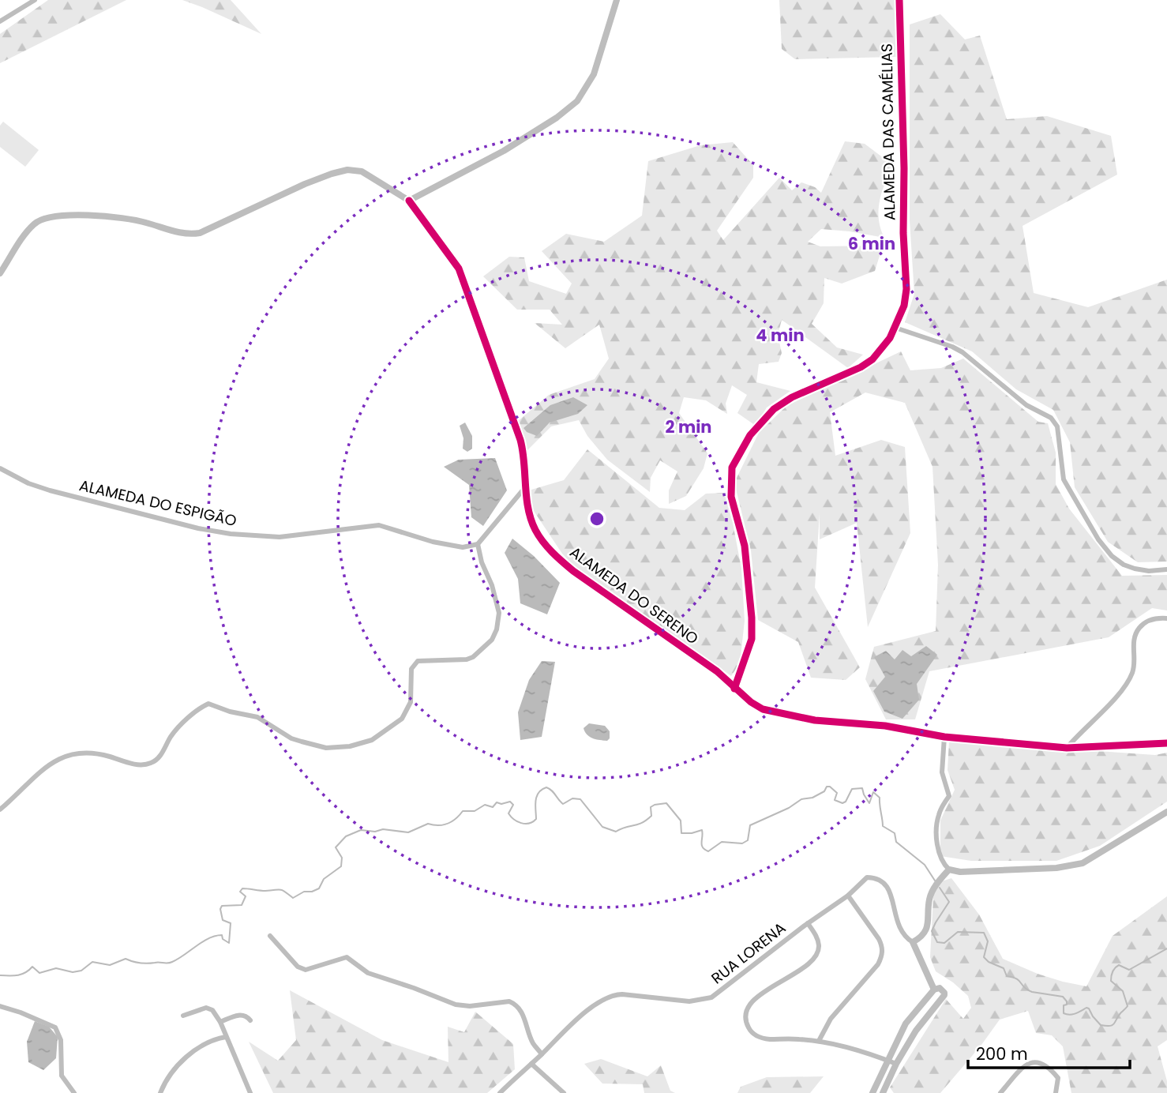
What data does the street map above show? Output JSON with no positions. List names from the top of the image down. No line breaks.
{"streets":{"street":["ALAMEDA DAS CAMÉLIAS","ALAMEDA DO ESPIGÃO","ALAMEDA DO SERENO","RUA LORENA"]},"crossings":[["ALAMEDA DAS CAMÉLIAS","ALAMEDA DO SERENO"]],"scale_bar":"200 m","rings":["6 min","4 min","2 min"]}
